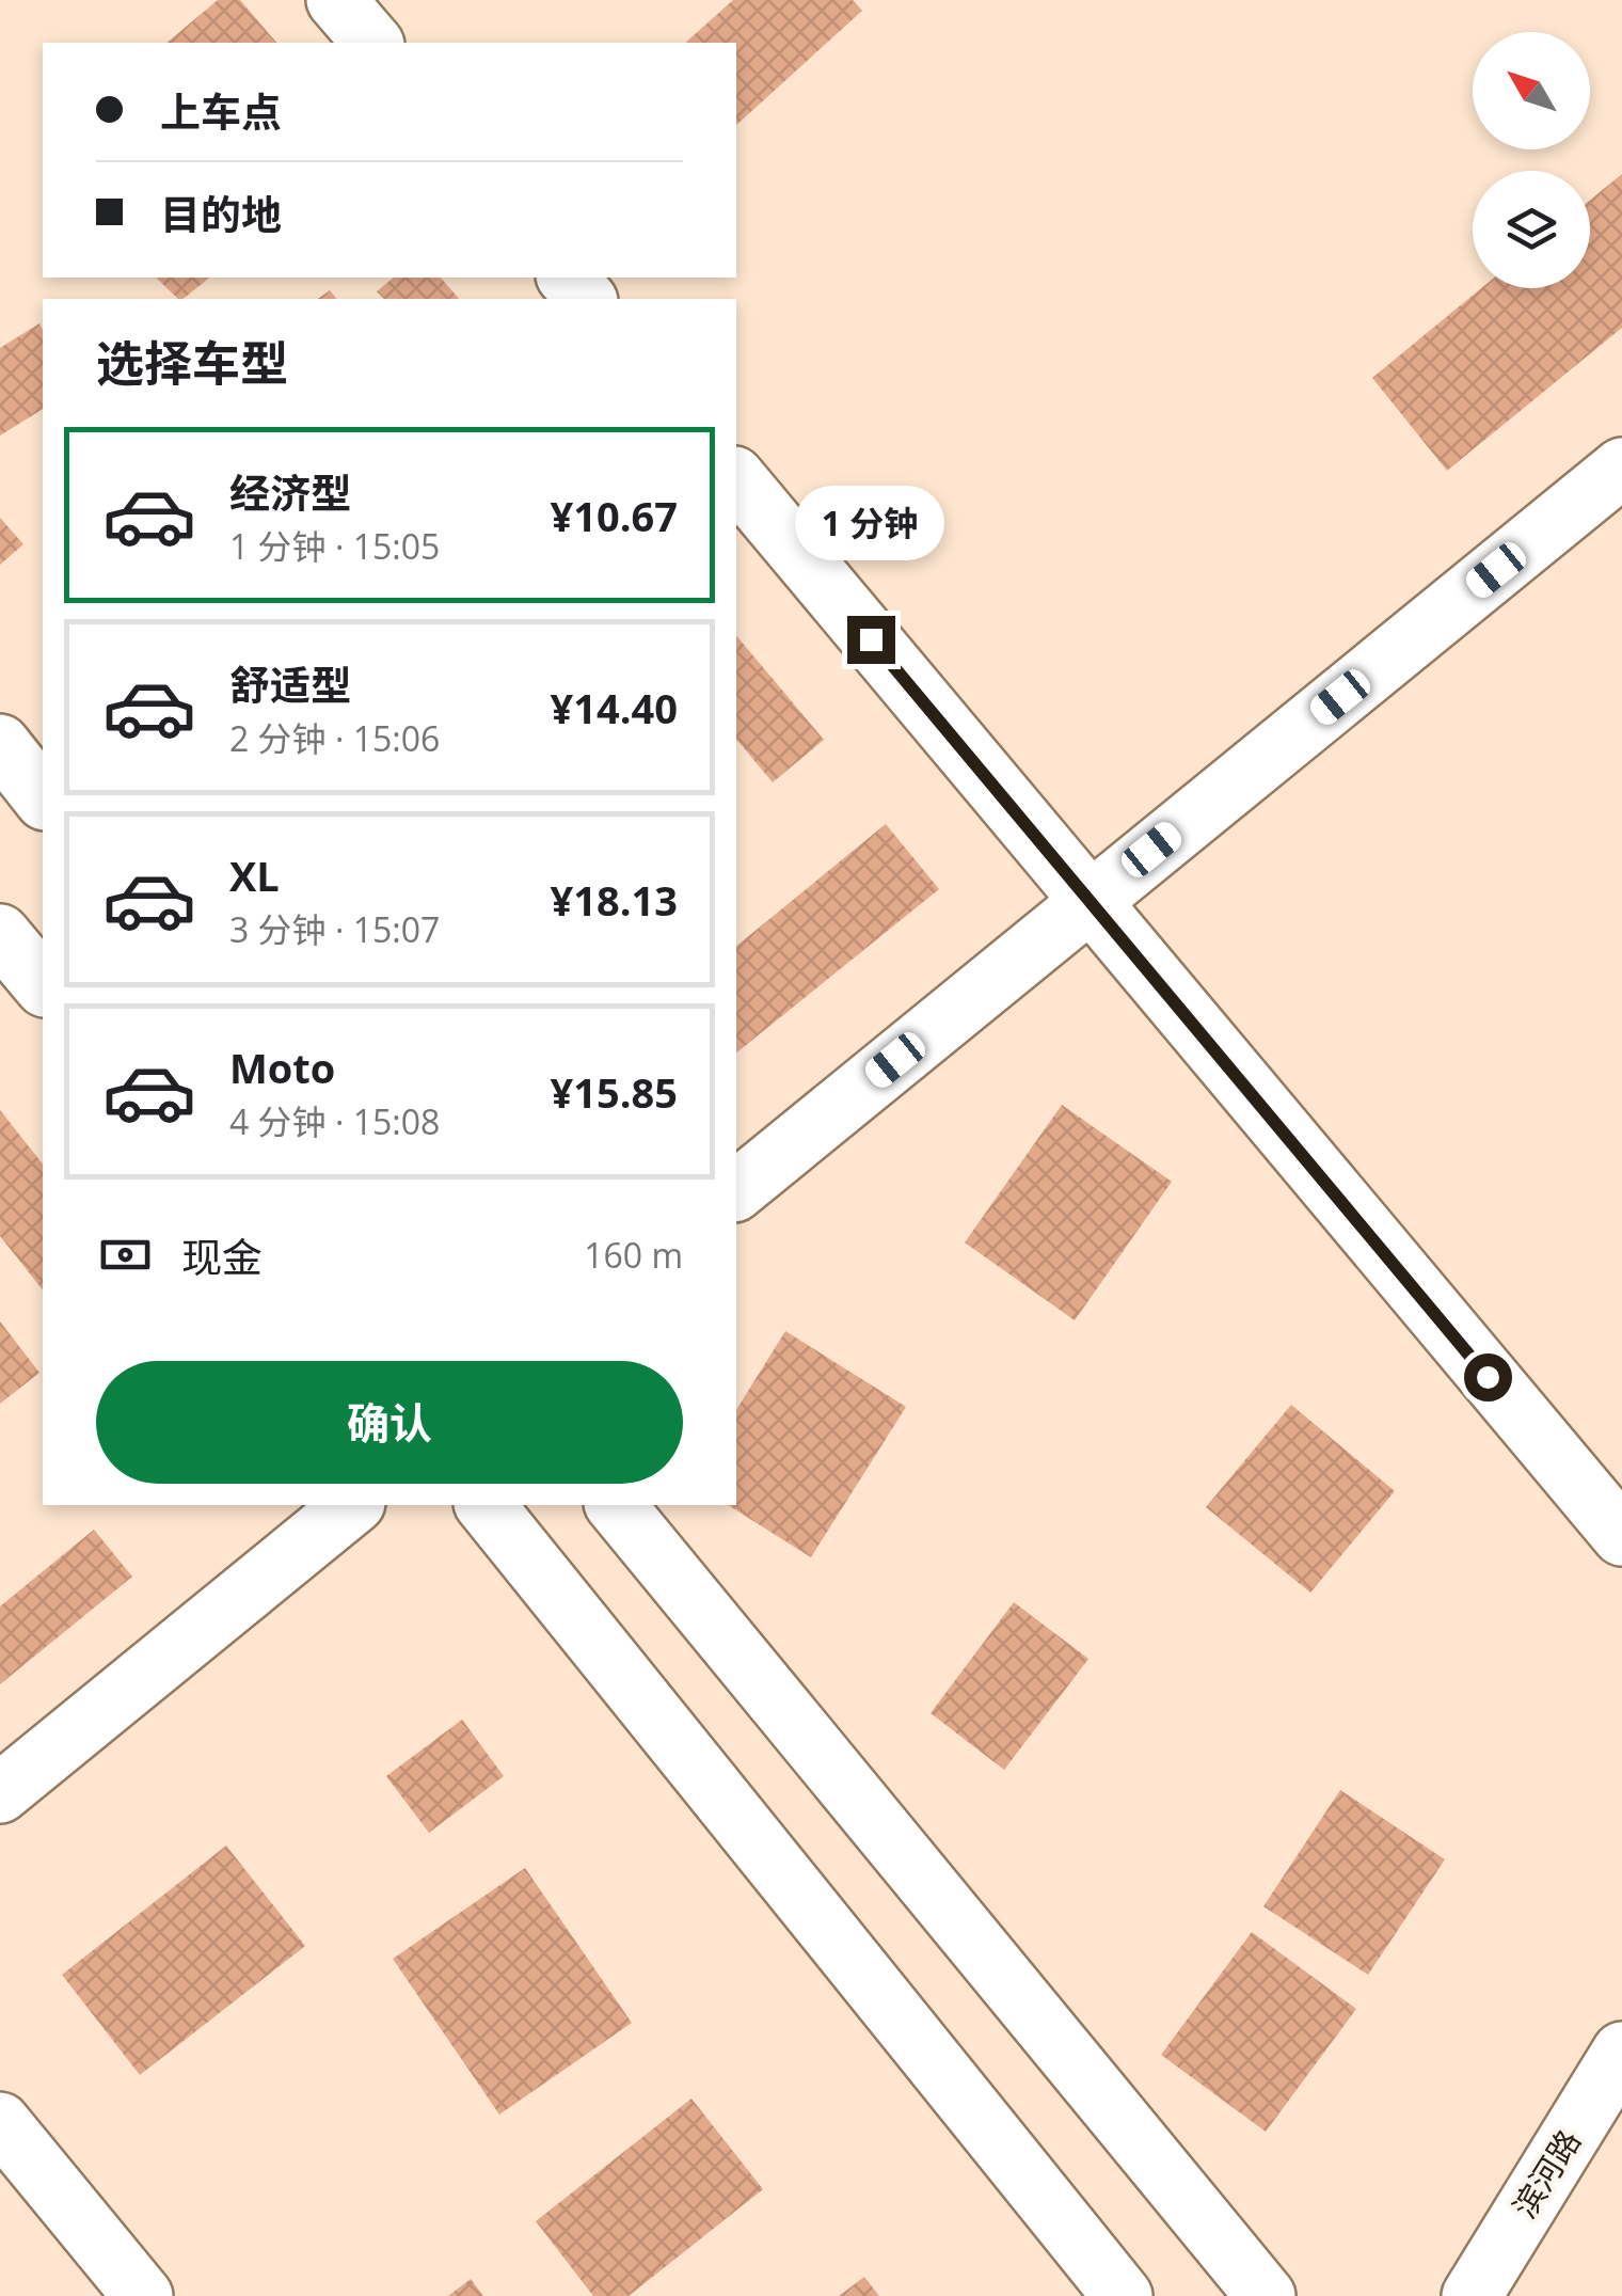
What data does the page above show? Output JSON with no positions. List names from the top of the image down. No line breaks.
{"streets":{"street":["滨河路"]},"north":"top left","page":{"banner":["上车点","目的地"],"heading":"选择车型","list":[{"name":"经济型","note":"1 分钟 · 15:05","value":"¥10.67"},{"name":"舒适型","note":"2 分钟 · 15:06","value":"¥14.40"},{"name":"XL","note":"3 分钟 · 15:07","value":"¥18.13"},{"name":"Moto","note":"4 分钟 · 15:08","value":"¥15.85"}],"bubble":"1 分钟","pay":["现金","160 m"],"buttons":"确认"}}
